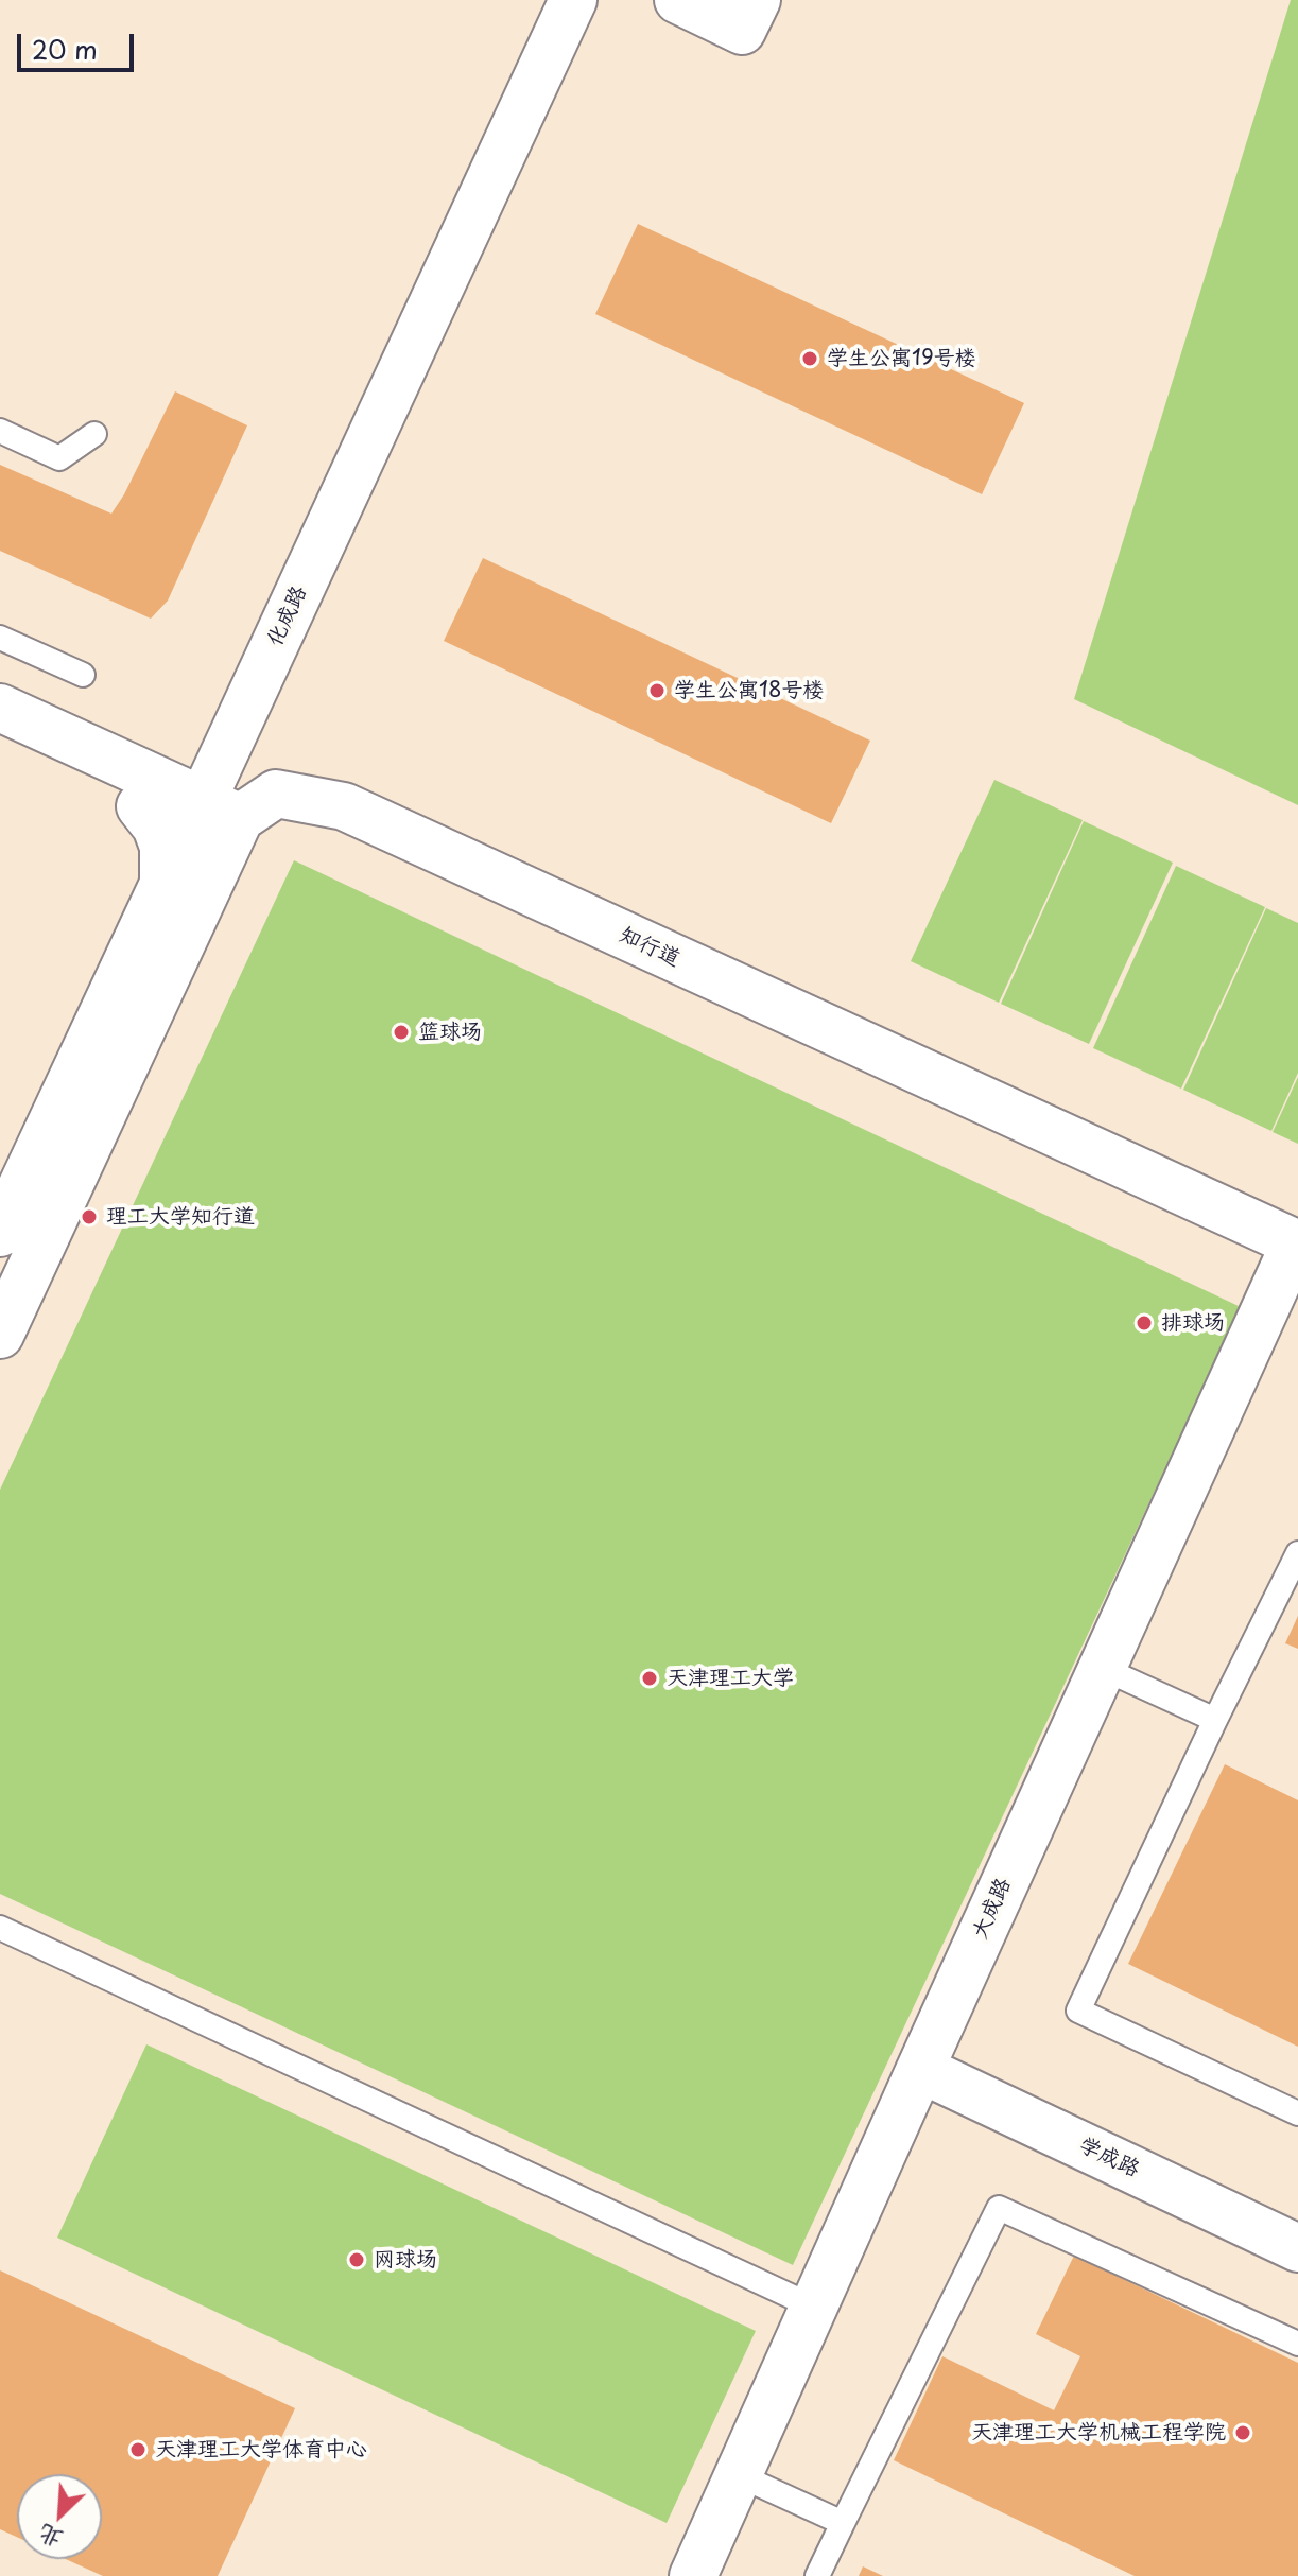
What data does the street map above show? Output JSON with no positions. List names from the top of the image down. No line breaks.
{"streets":{"street":["化成路","知行道","大成路","学成路"]},"crossings":[["化成路","知行道"],["知行道","大成路"],["大成路","学成路"]],"places":["学生公寓19号楼","学生公寓18号楼","篮球场","理工大学知行道","排球场","天津理工大学","网球场","天津理工大学机械工程学院","天津理工大学体育中心"],"scale_bar":"20 m","north":"bottom left"}
